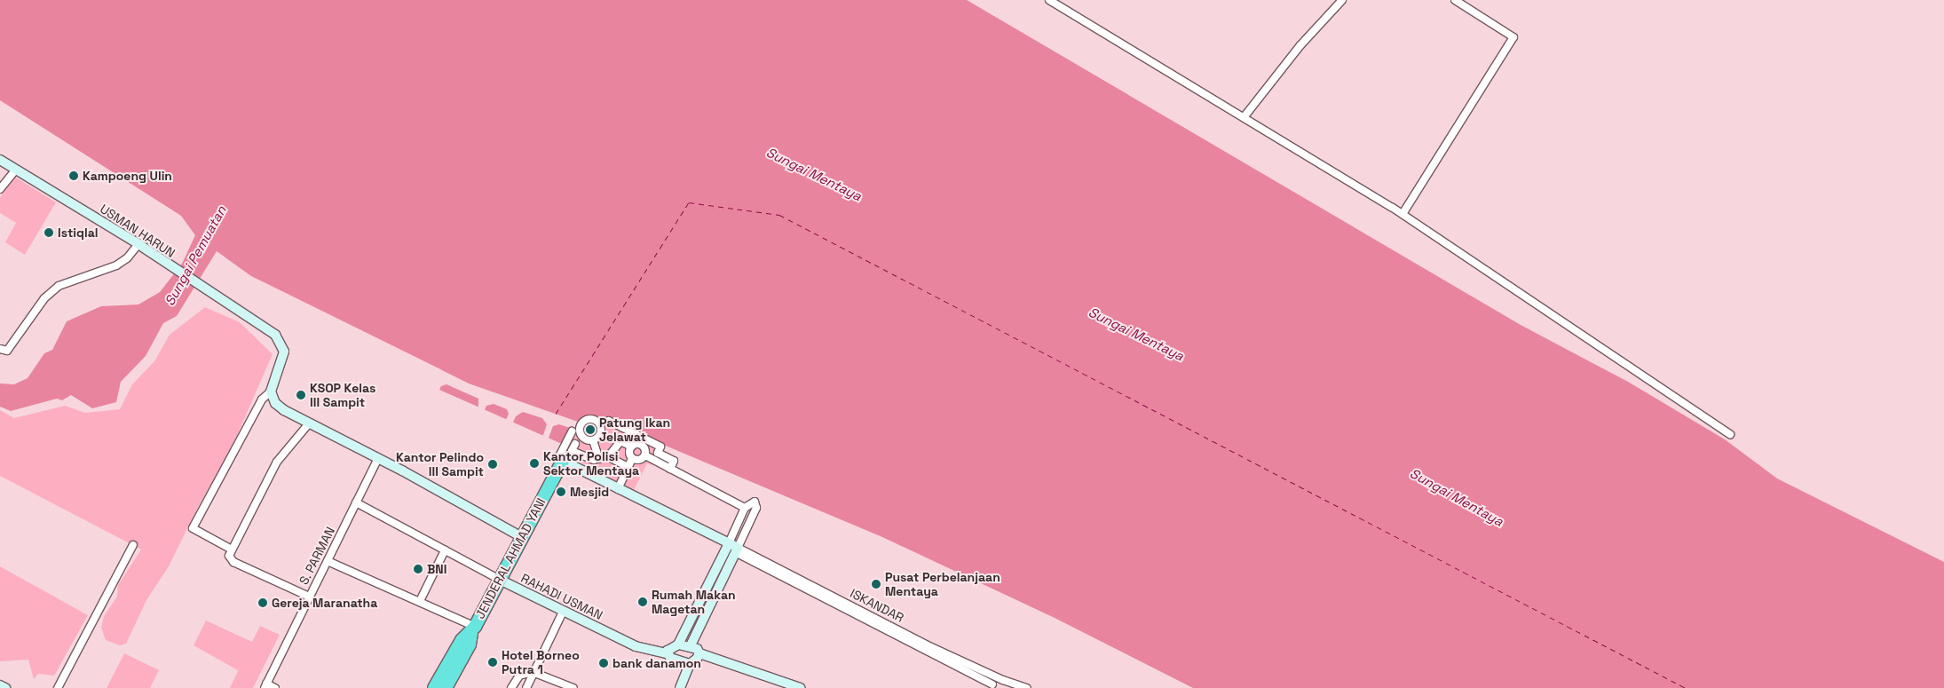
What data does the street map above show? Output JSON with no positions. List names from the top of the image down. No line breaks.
{"streets":{"highway":["JENDERAL AHMAD YANI"],"street":["USMAN HARUN","S. PARMAN","RAHADI USMAN","ISKANDAR"]},"crossings":[["S. PARMAN","RAHADI USMAN"],["JENDERAL AHMAD YANI","RAHADI USMAN"],["JENDERAL AHMAD YANI","ISKANDAR"]],"water":["Sungai Mentaya","Sungai Pemuatan"],"places":["Kampoeng Ulin","Istiqlal","KSOP Kelas III Sampit","Patung Ikan Jelawat","Kantor Polisi Sektor Mentaya","Kantor Pelindo III Sampit","Mesjid","BNI","Pusat Perbelanjaan Mentaya","Rumah Makan Magetan","Gereja Maranatha","Hotel Borneo Putra 1","bank danamon"]}
